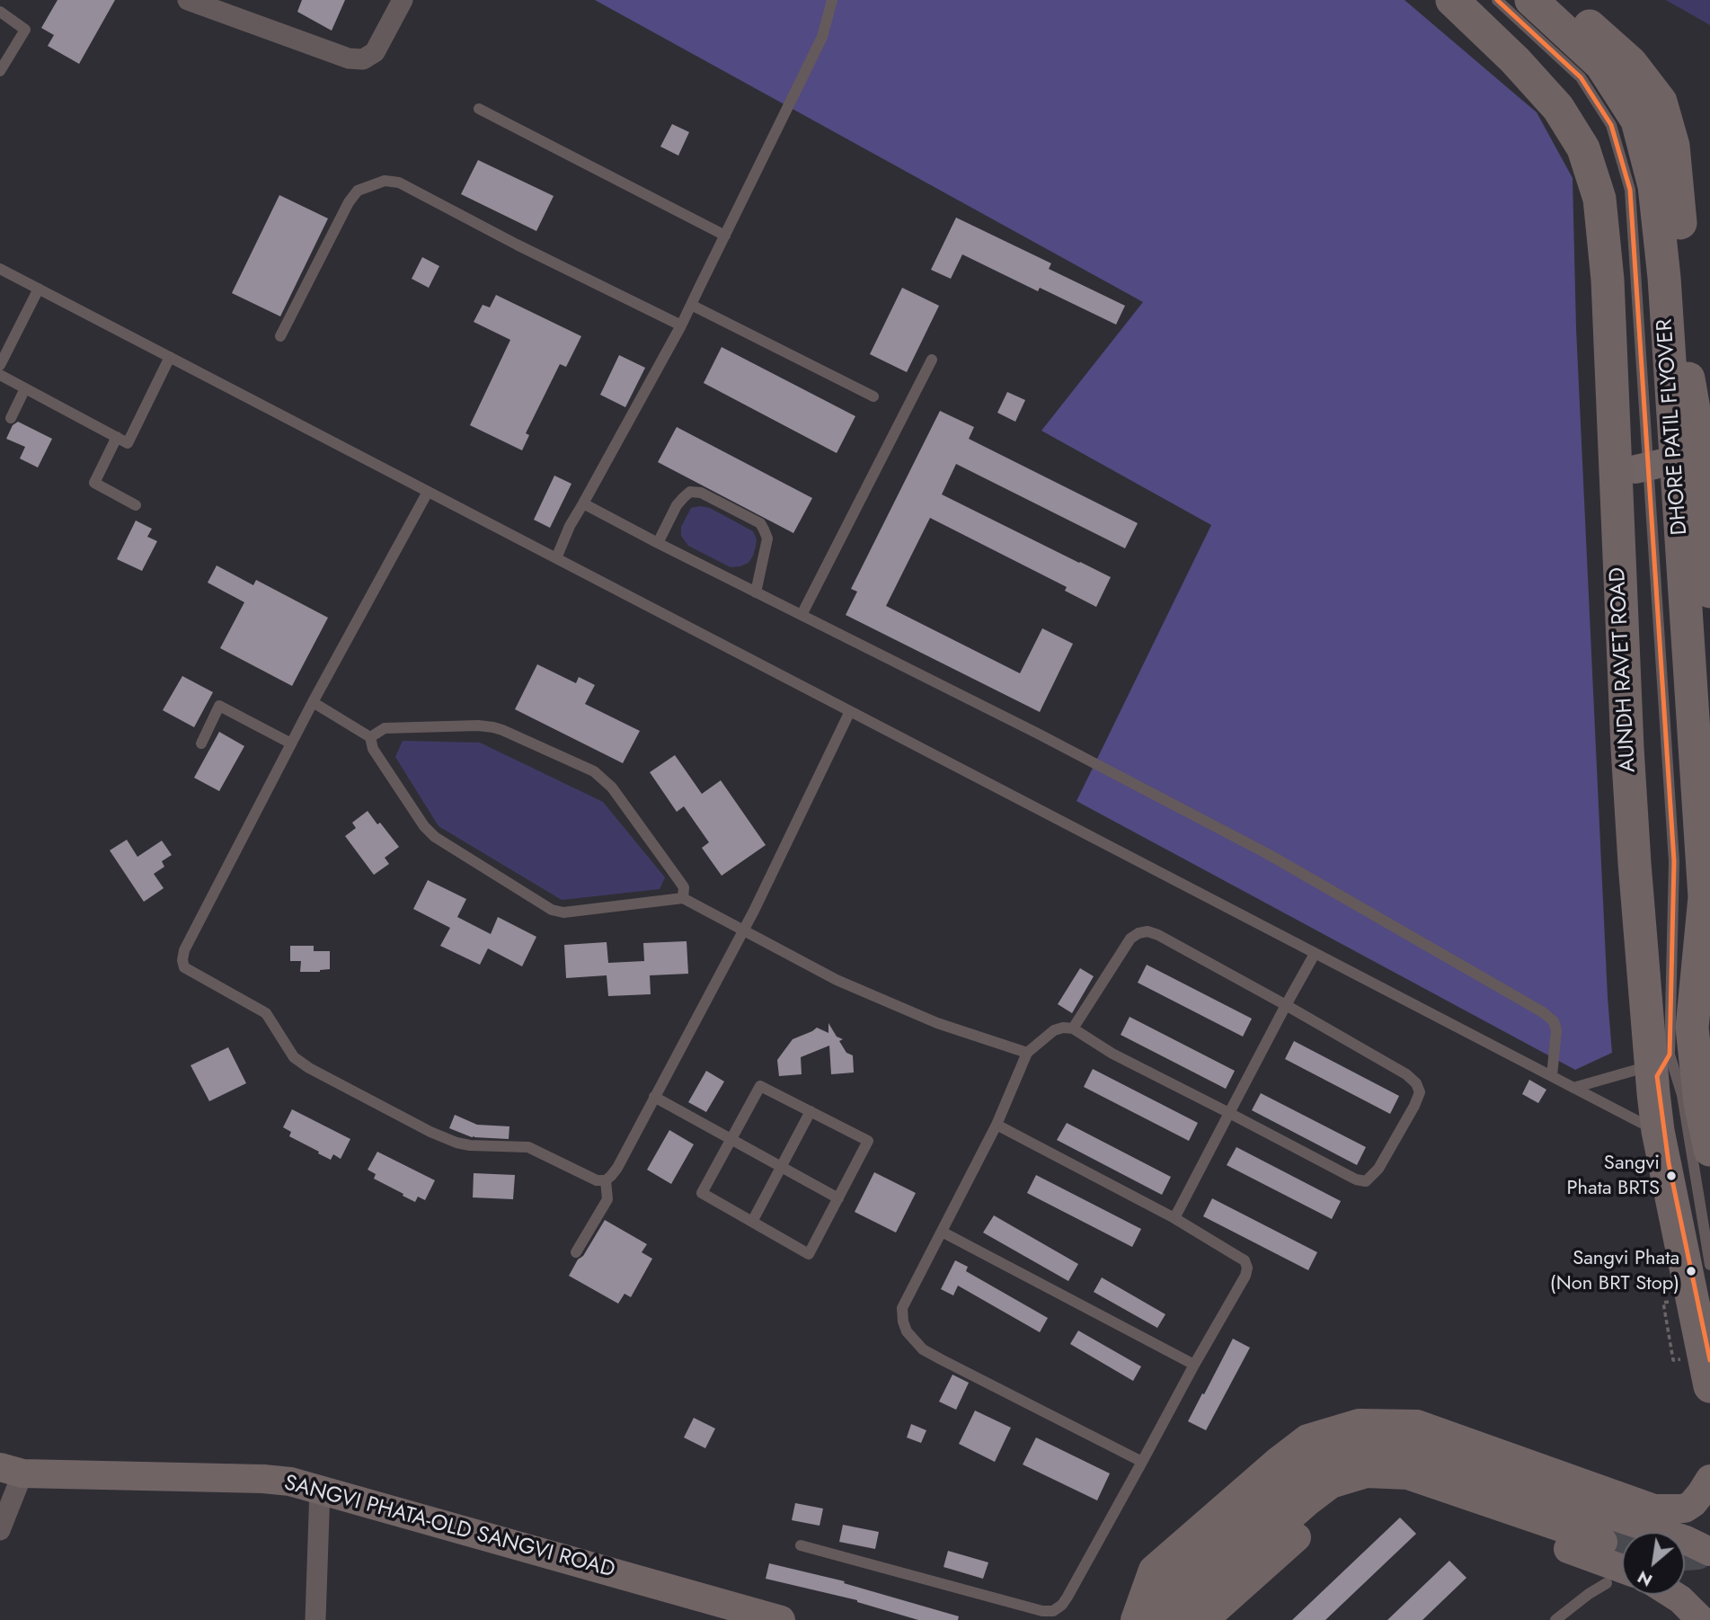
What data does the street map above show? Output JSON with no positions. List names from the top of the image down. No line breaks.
{"streets":{"main road":["DHORE PATIL FLYOVER","AUNDH RAVET ROAD","SANGVI PHATA-OLD SANGVI ROAD"]},"places":["Sangvi Phata BRTS","Sangvi Phata (Non BRT Stop)"],"north":"bottom left"}
